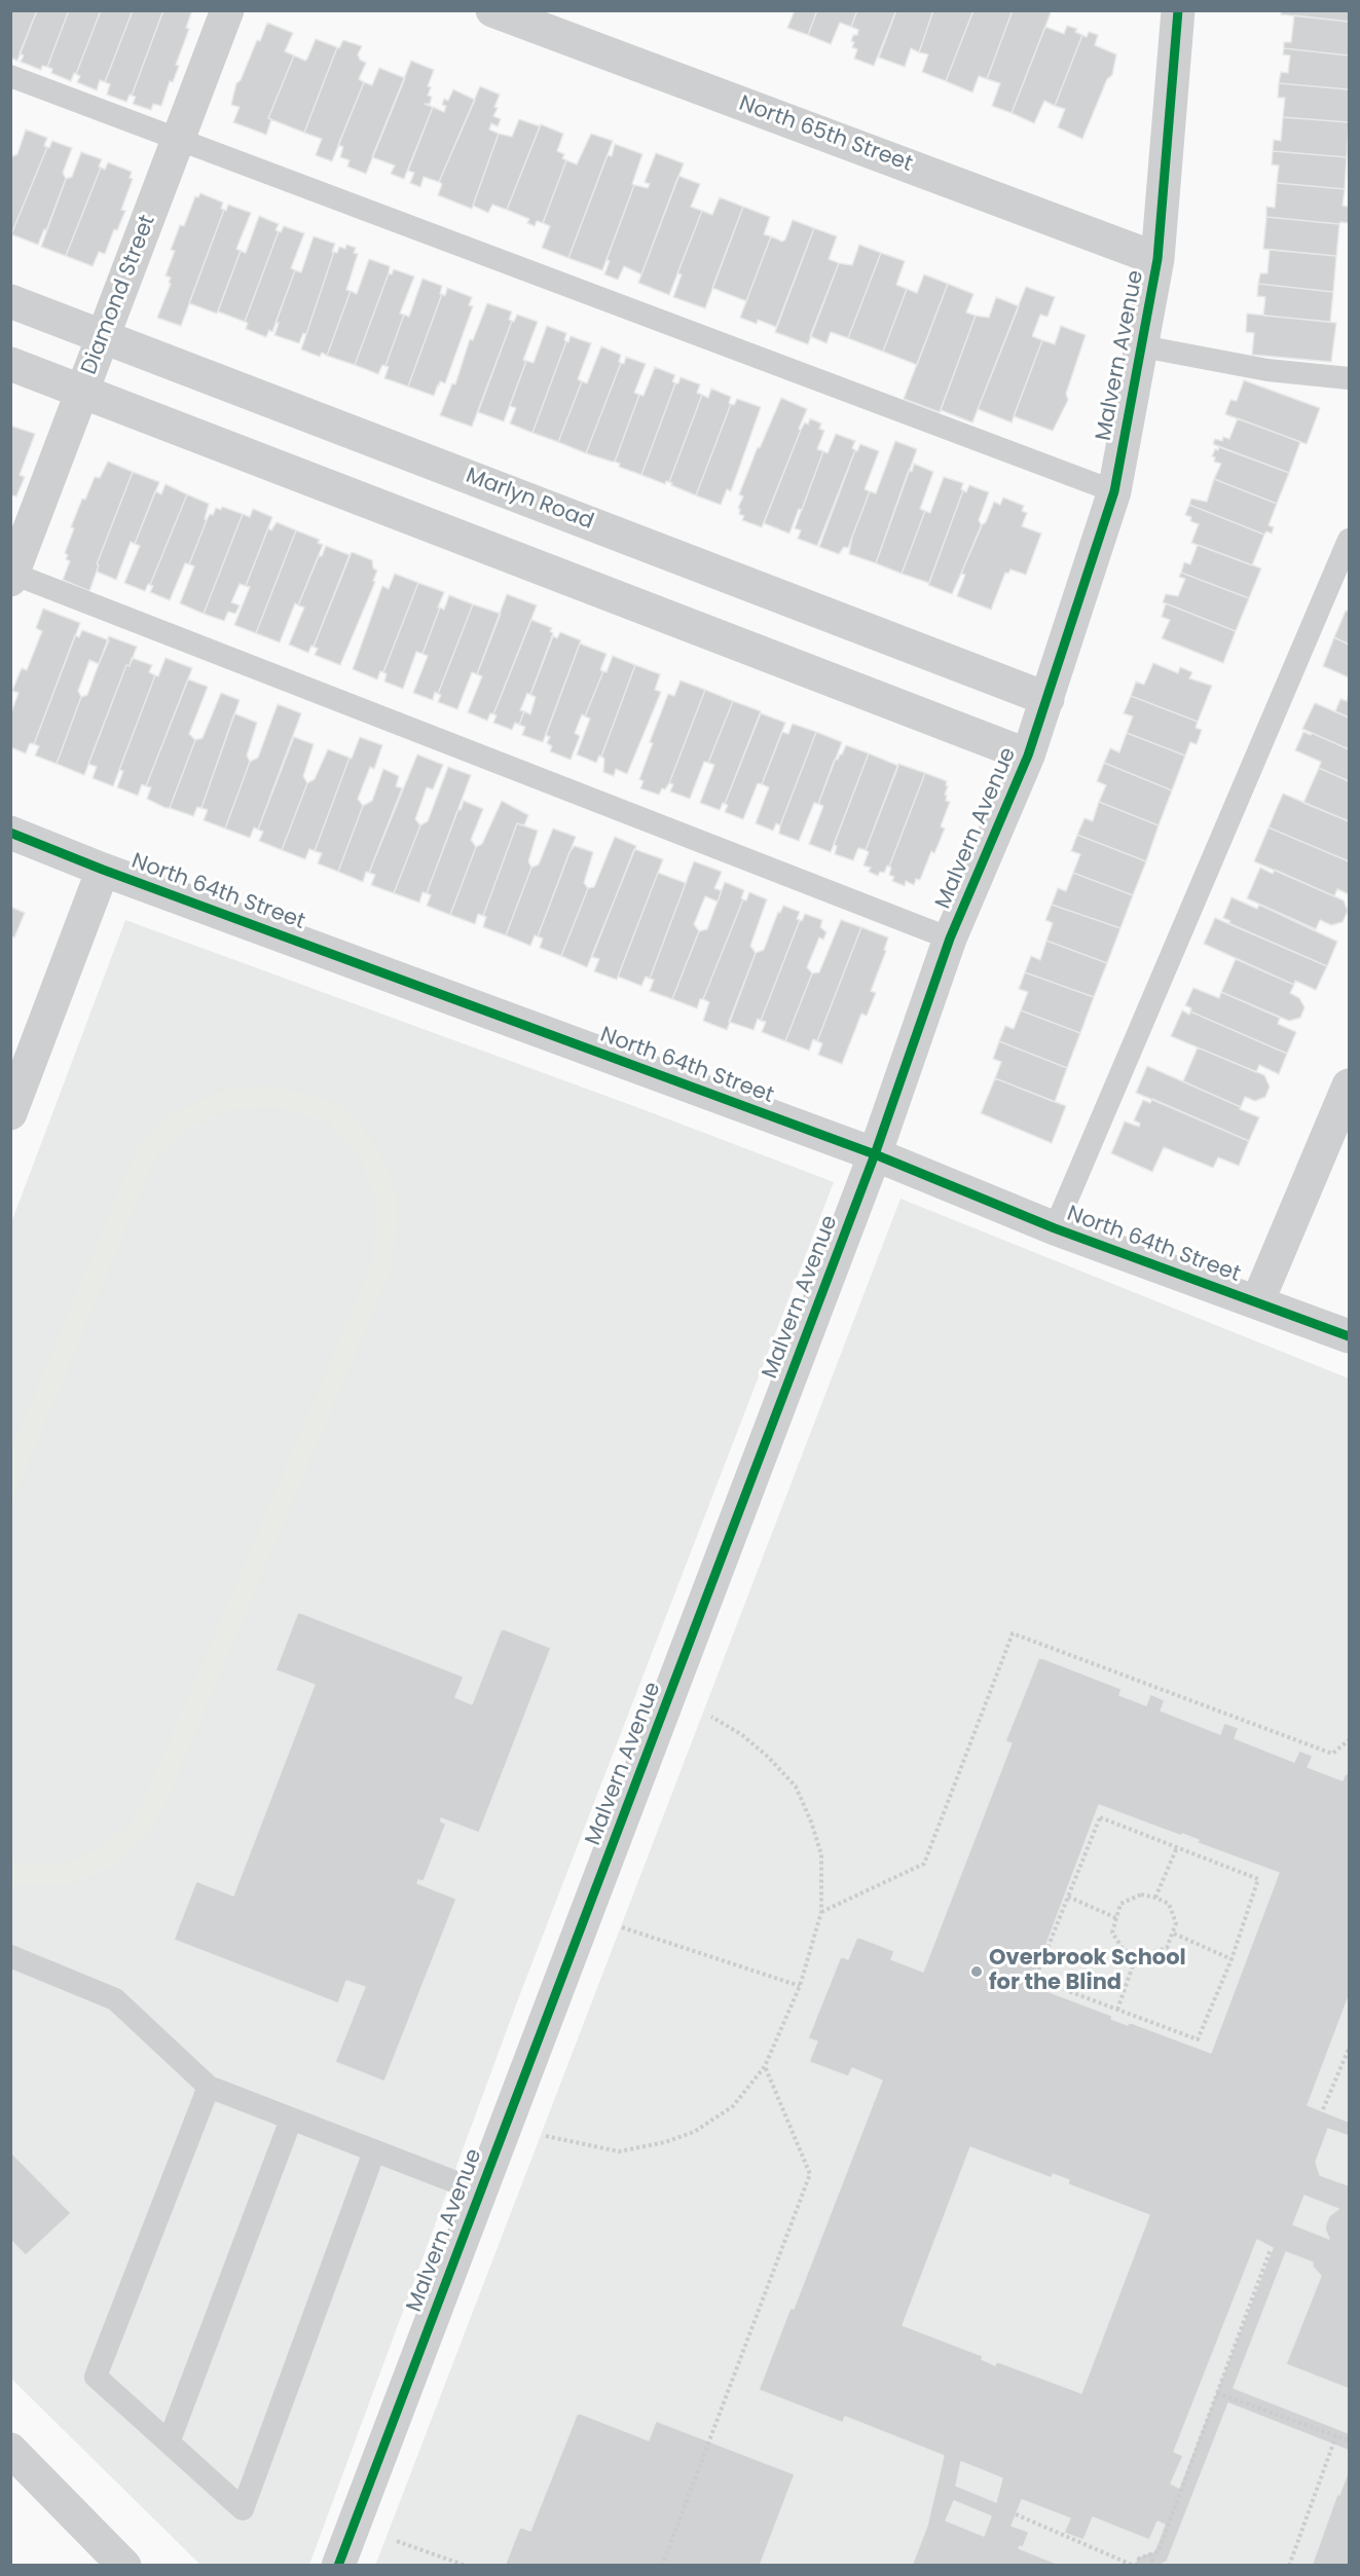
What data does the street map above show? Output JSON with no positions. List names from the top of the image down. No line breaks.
{"streets":{"street":["North 65th Street","Diamond Street","Malvern Avenue","Marlyn Road","North 64th Street"]},"crossings":[["North 65th Street","Malvern Avenue"],["Diamond Street","Marlyn Road"],["Malvern Avenue","Marlyn Road"],["Malvern Avenue","North 64th Street"]],"places":["Overbrook School for the Blind"]}
